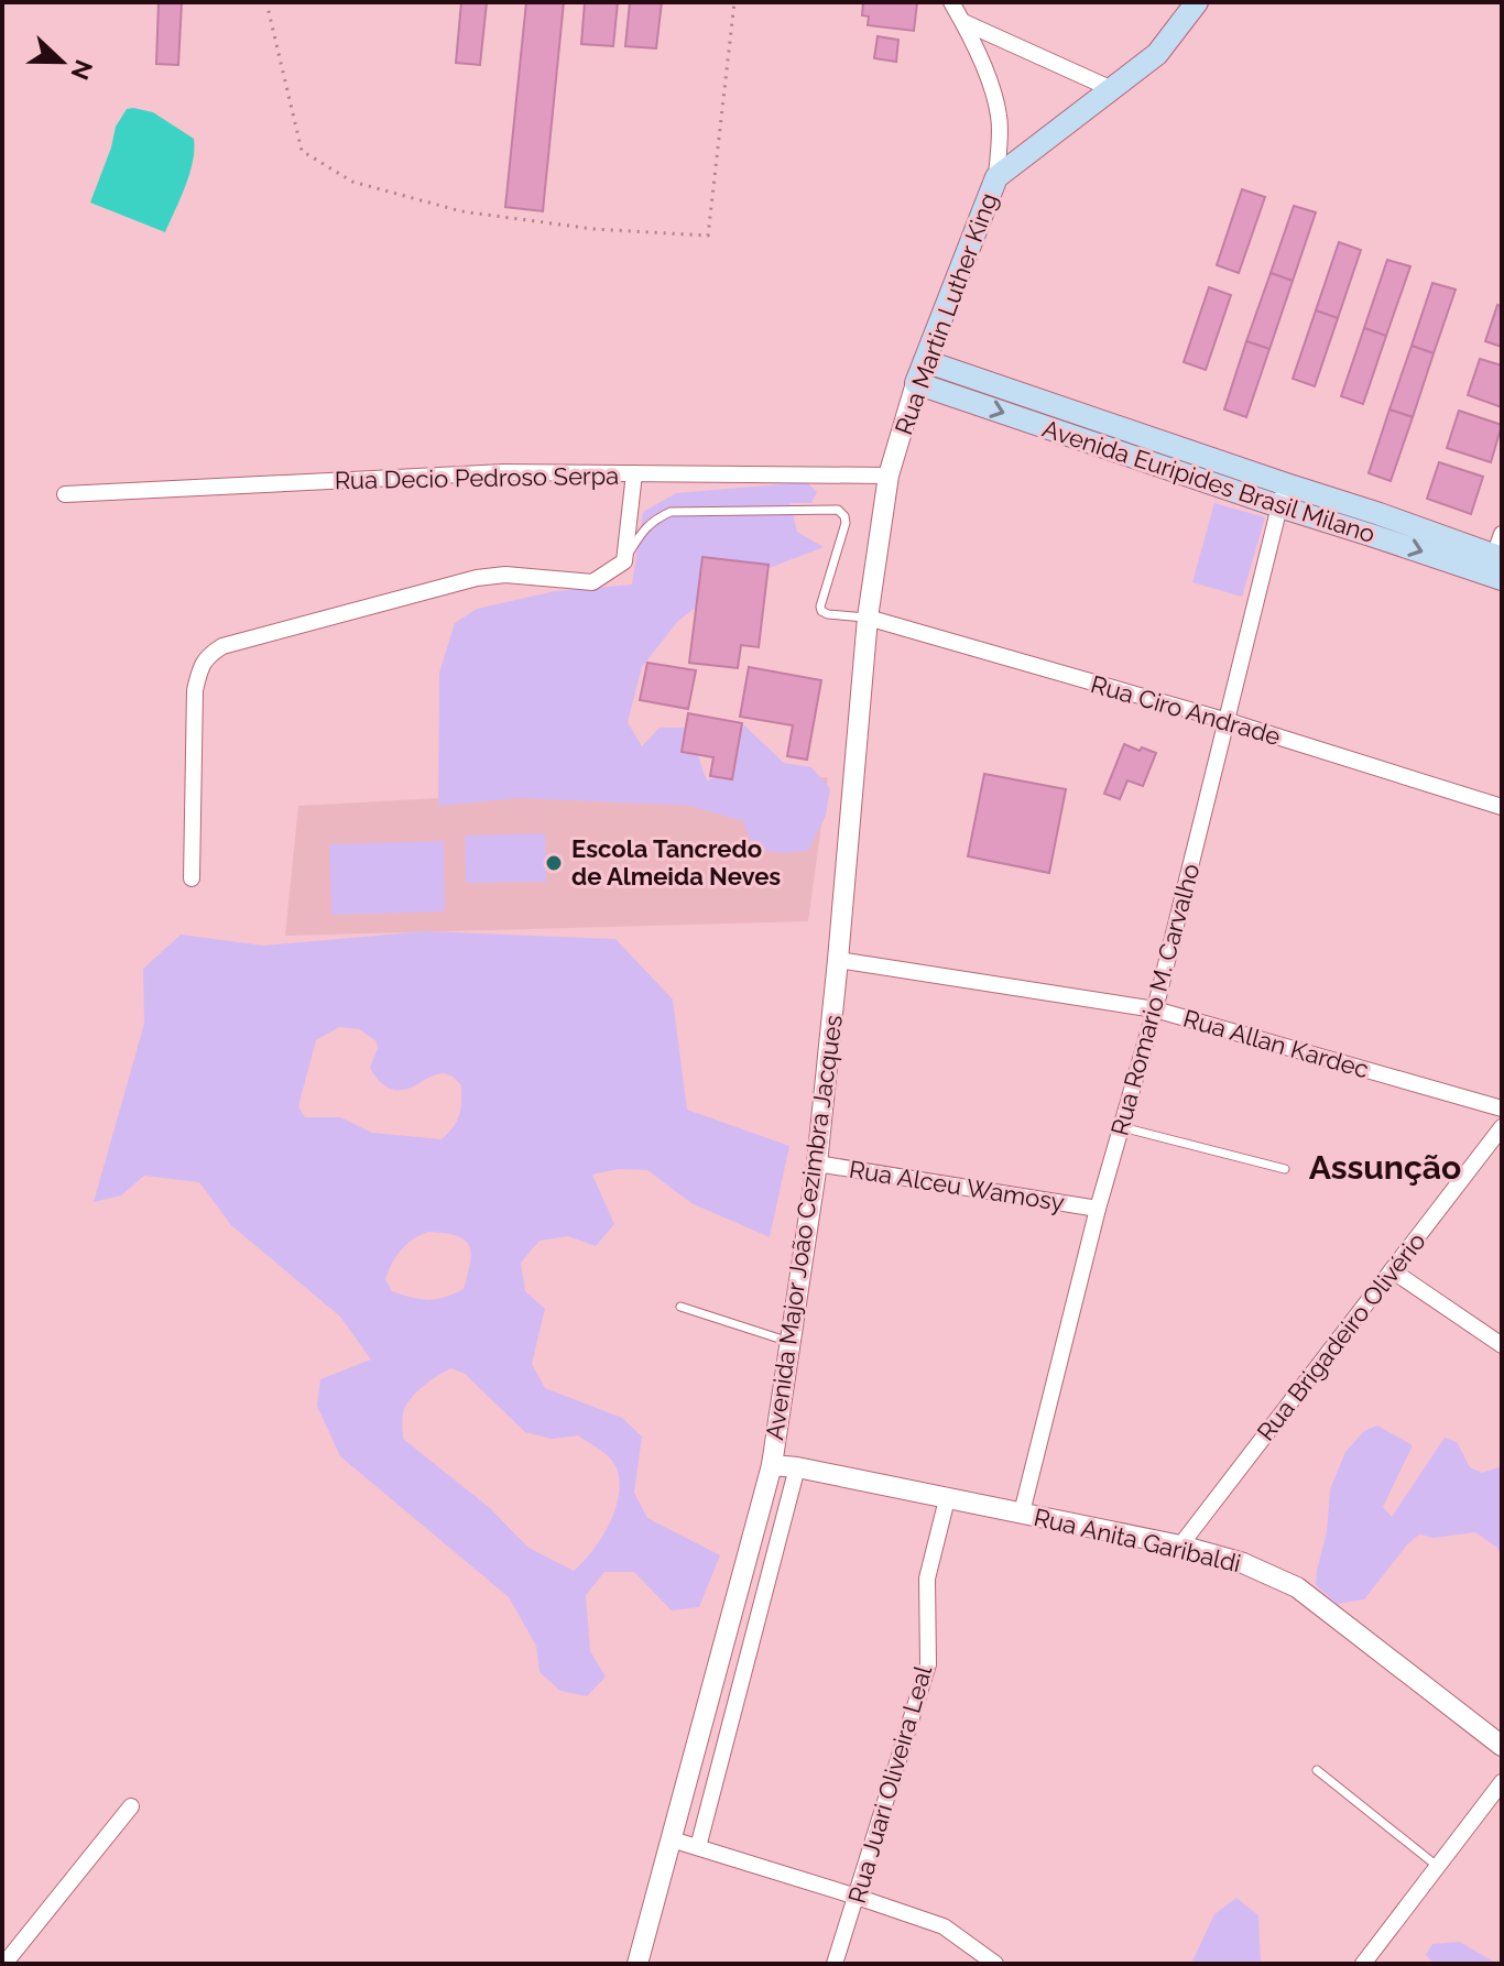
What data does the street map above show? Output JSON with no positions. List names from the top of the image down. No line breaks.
{"streets":{"main road":["Rua Martin Luther King","Avenida Euripides Brasil Milano"],"street":["Rua Decio Pedroso Serpa","Rua Ciro Andrade","Rua Romario M. Carvalho","Rua Allan Kardec","Rua Alceu Wamosy","Avenida Major João Cezimbra Jacques","Rua Brigadeiro Olivério","Rua Anita Garibaldi","Rua Juari Oliveira Leal"]},"crossings":[["Rua Martin Luther King","Rua Decio Pedroso Serpa"],["Rua Martin Luther King","Avenida Euripides Brasil Milano"],["Rua Martin Luther King","Avenida Major João Cezimbra Jacques"],["Rua Decio Pedroso Serpa","Avenida Major João Cezimbra Jacques"],["Avenida Euripides Brasil Milano","Rua Romario M. Carvalho"],["Rua Ciro Andrade","Rua Romario M. Carvalho"],["Rua Ciro Andrade","Avenida Major João Cezimbra Jacques"],["Rua Romario M. Carvalho","Rua Allan Kardec"],["Rua Romario M. Carvalho","Rua Alceu Wamosy"],["Rua Romario M. Carvalho","Rua Anita Garibaldi"],["Rua Allan Kardec","Avenida Major João Cezimbra Jacques"],["Rua Alceu Wamosy","Avenida Major João Cezimbra Jacques"],["Avenida Major João Cezimbra Jacques","Rua Anita Garibaldi"],["Rua Brigadeiro Olivério","Rua Anita Garibaldi"],["Rua Anita Garibaldi","Rua Juari Oliveira Leal"]],"districts":["Assunção"],"places":["Escola Tancredo de Almeida Neves"],"north":"right"}
